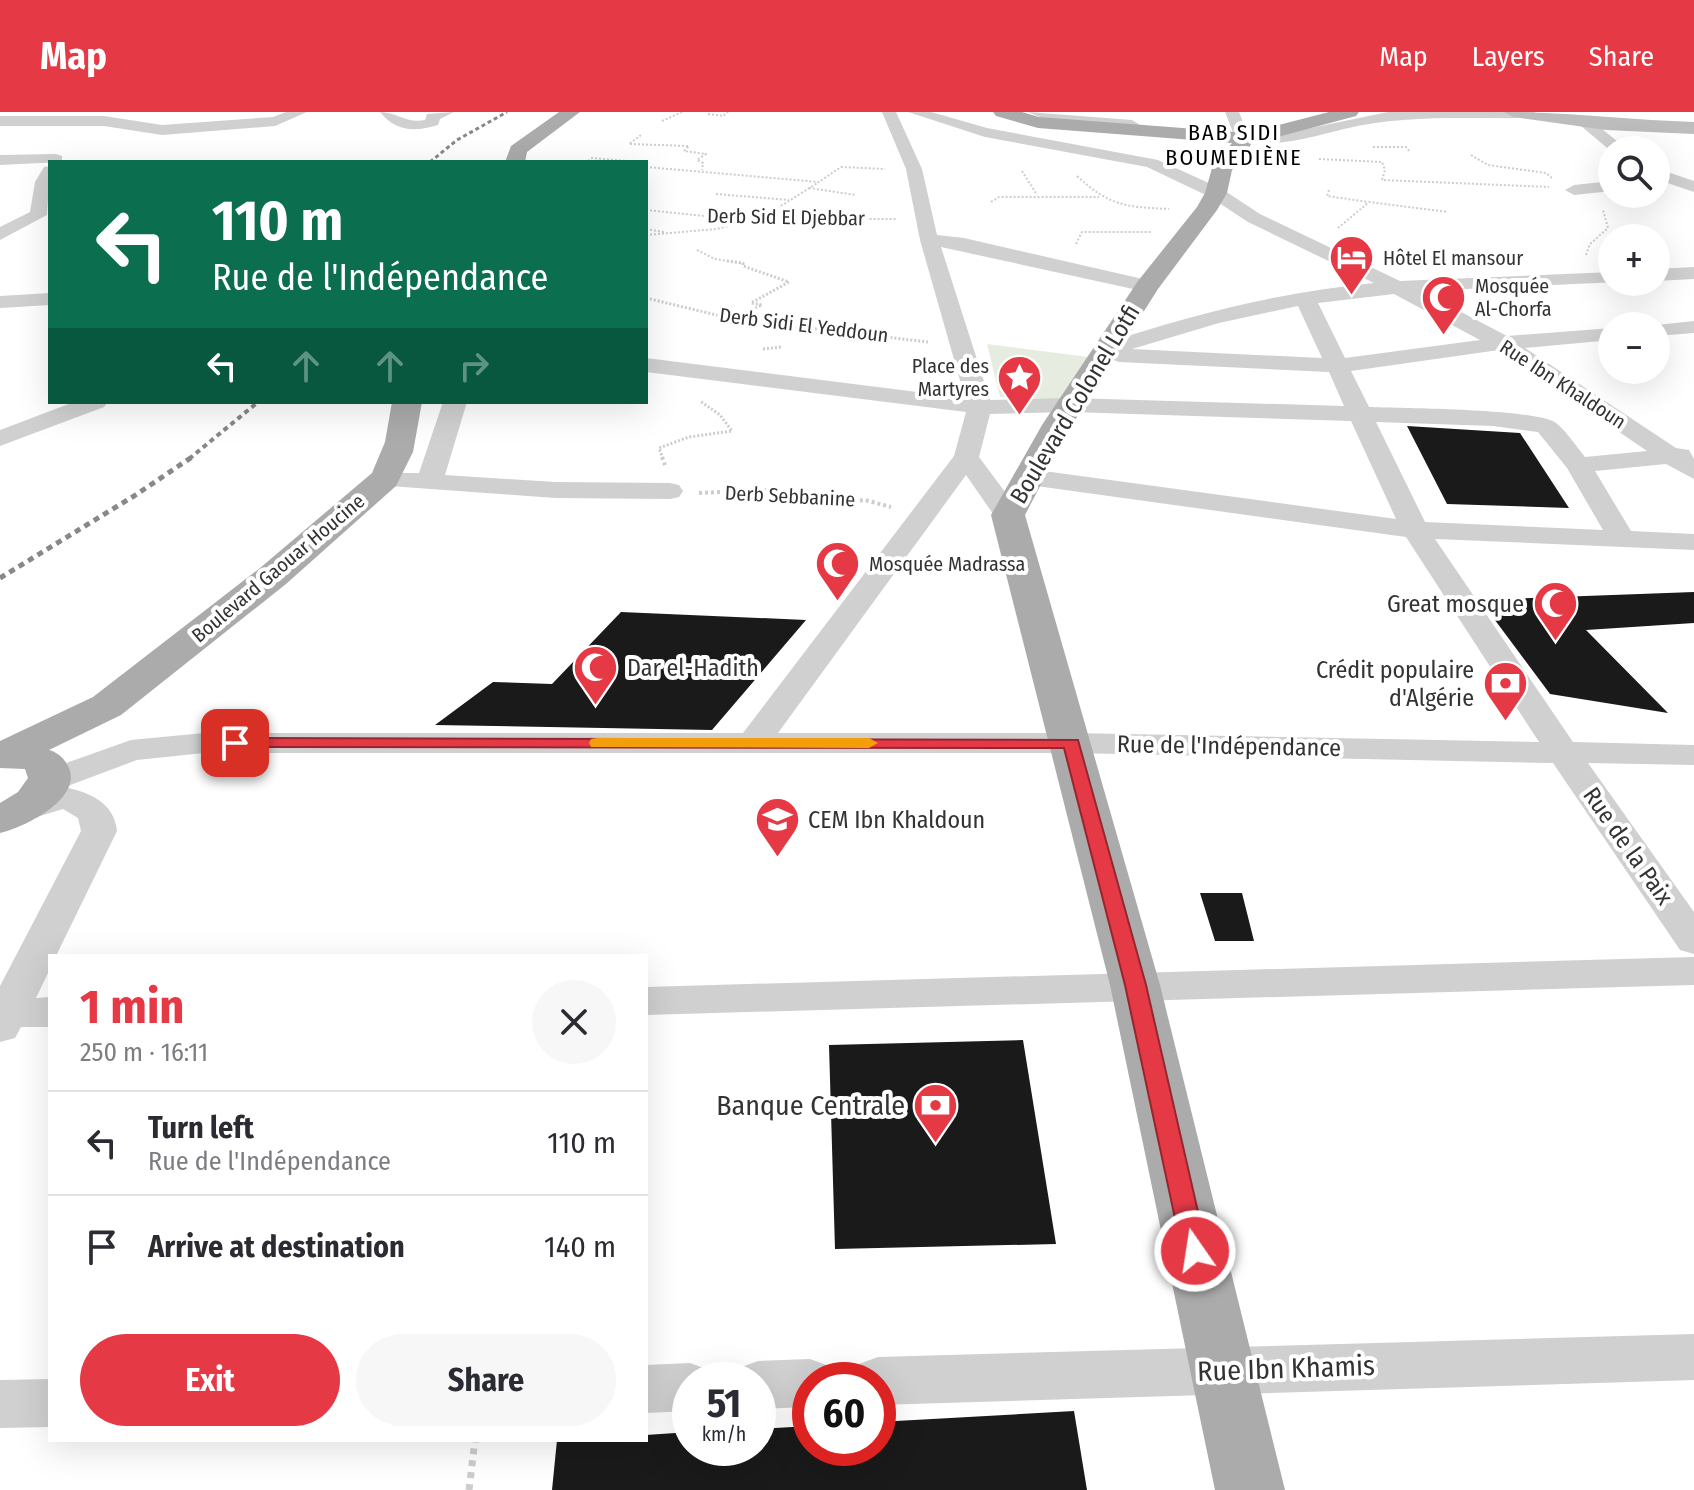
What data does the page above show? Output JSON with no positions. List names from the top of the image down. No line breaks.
{"streets":{"main road":["Boulevard Colonel Lotfi","Boulevard Gaouar Houcine"],"street":["Rue Ibn Khaldoun","Rue de l'Indépendance","Rue de la Paix","Rue Ibn Khamis"],"path":["Derb Sid El Djebbar","Derb Sidi El Yeddoun","Derb Sebbanine"]},"crossings":[["Rue Ibn Khaldoun","Boulevard Colonel Lotfi"],["Boulevard Colonel Lotfi","Rue de l'Indépendance"],["Boulevard Colonel Lotfi","Rue Ibn Khamis"],["Rue de l'Indépendance","Rue de la Paix"]],"districts":["BAB SIDI BOUMEDIÈNE"],"places":{"hotel":["Hôtel El mansour"],"mosque":["Mosquée Al-Chorfa","Mosquée Madrassa","Great mosque","Dar el-Hadith"],"place":["Place des Martyres"],"bank":["Crédit populaire d'Algérie","Banque Centrale"],"school or university":["CEM Ibn Khaldoun"]},"page":{"header":"Map","nav":["Map","Layers","Share"],"map_buttons":["+","−"],"turn":["110 m","Rue de l'Indépendance"],"heading":["1 min","250 m · 16:11"],"list":[{"name":"Turn left","note":"Rue de l'Indépendance","value":"110 m"},{"name":"Arrive at destination","value":"140 m"}],"buttons":["Exit","Share"],"speed":"51 km/h","limit":"60"}}
